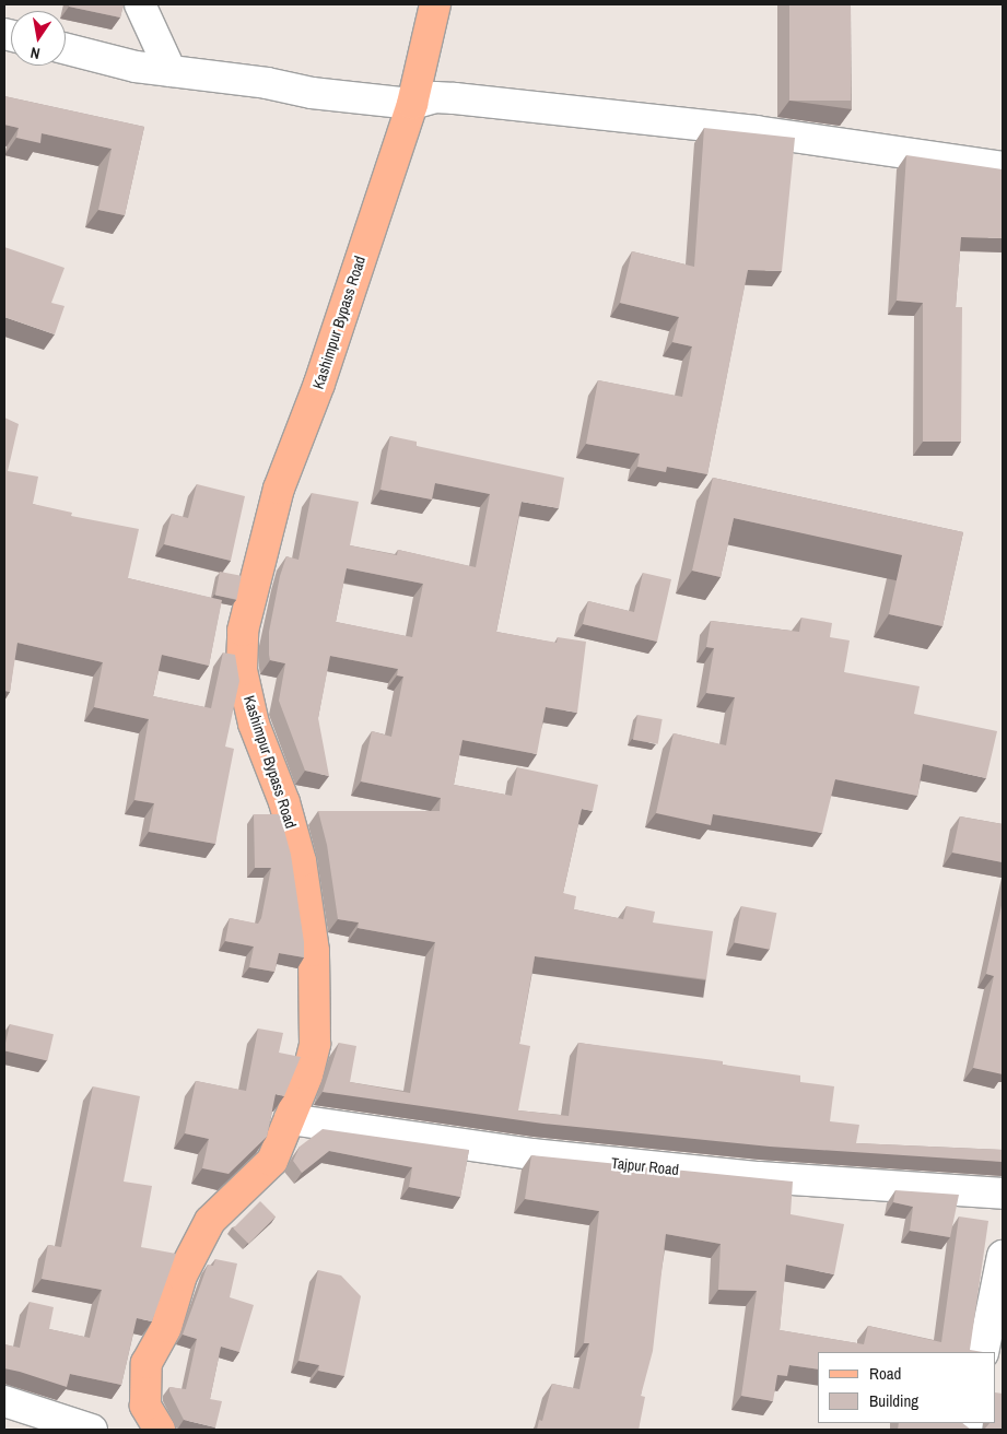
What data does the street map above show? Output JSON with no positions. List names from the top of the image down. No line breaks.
{"streets":{"main road":["Kashimpur Bypass Road"],"street":["Tajpur Road"]},"crossings":[["Kashimpur Bypass Road","Tajpur Road"]],"legend":["Road","Building"],"north":"bottom"}
